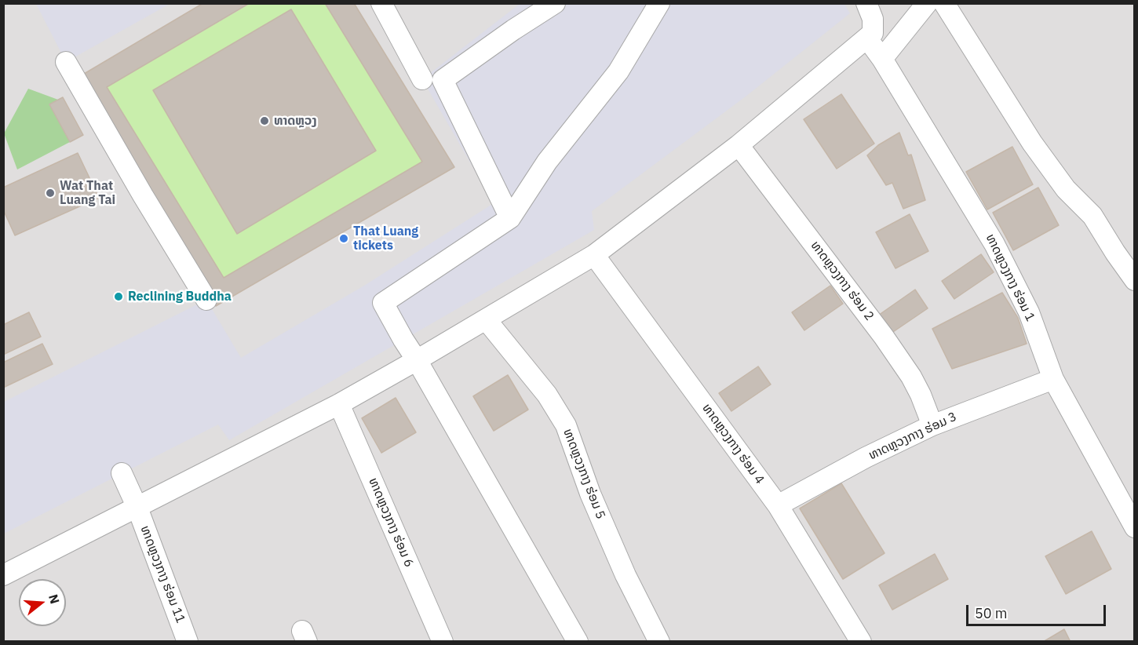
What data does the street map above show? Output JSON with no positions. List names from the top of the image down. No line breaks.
{"streets":{"street":["ທາດຫຼວງກາງ ຮ່ອມ 1","ທາດຫຼວງກາງ ຮ່ອມ 2","ທາດຫຼວງກາງ ຮ່ອມ 3","ທາດຫຼວງກາງ ຮ່ອມ 4","ທາດຫຼວງກາງ ຮ່ອມ 5","ທາດຫຼວງກາງ ຮ່ອມ 6","ທາດຫຼວງກາງ ຮ່ອມ 11"]},"crossings":[["ທາດຫຼວງກາງ ຮ່ອມ 1","ທາດຫຼວງກາງ ຮ່ອມ 3"],["ທາດຫຼວງກາງ ຮ່ອມ 2","ທາດຫຼວງກາງ ຮ່ອມ 3"],["ທາດຫຼວງກາງ ຮ່ອມ 3","ທາດຫຼວງກາງ ຮ່ອມ 4"]],"places":["ທາດຫຼວງ","Wat That Luang Tai","That Luang tickets","Reclining Buddha"],"scale_bar":"50 m","north":"right"}
